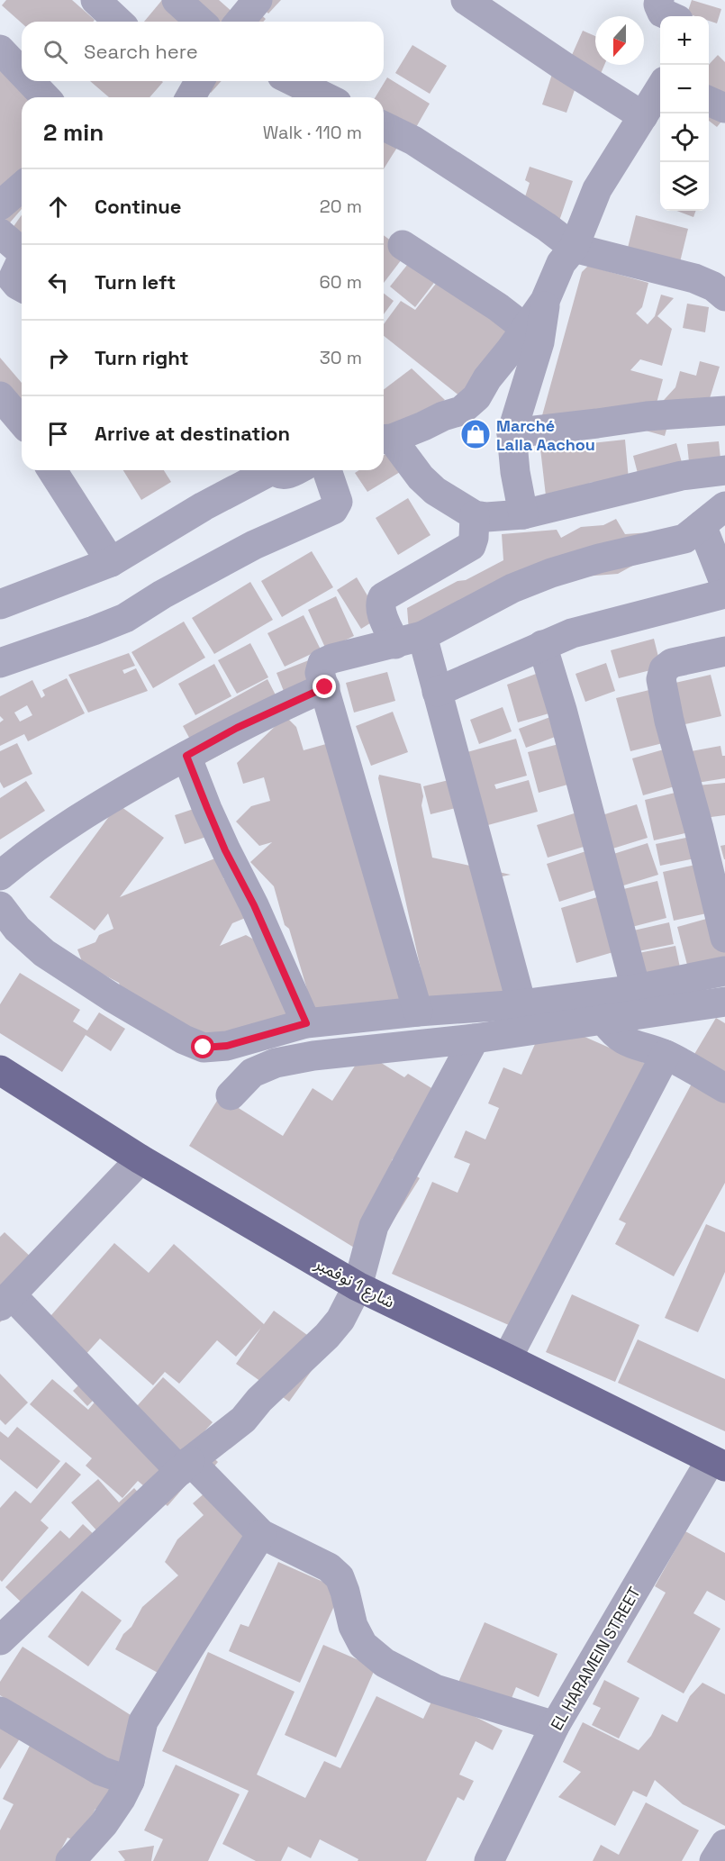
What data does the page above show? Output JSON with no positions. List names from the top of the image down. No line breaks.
{"streets":{"main road":["شارع 1 نوفمبر"],"street":["EL HARAMEIN STREET"]},"crossings":[["شارع 1 نوفمبر","EL HARAMEIN STREET"]],"places":{"shop":["Marché Lalla Aachou"]},"north":"bottom","page":{"map_buttons":["+","−"],"search":"Search here","heading":["2 min","Walk · 110 m"],"list":[["Continue","20 m"],["Turn left","60 m"],["Turn right","30 m"],"Arrive at destination"]}}
